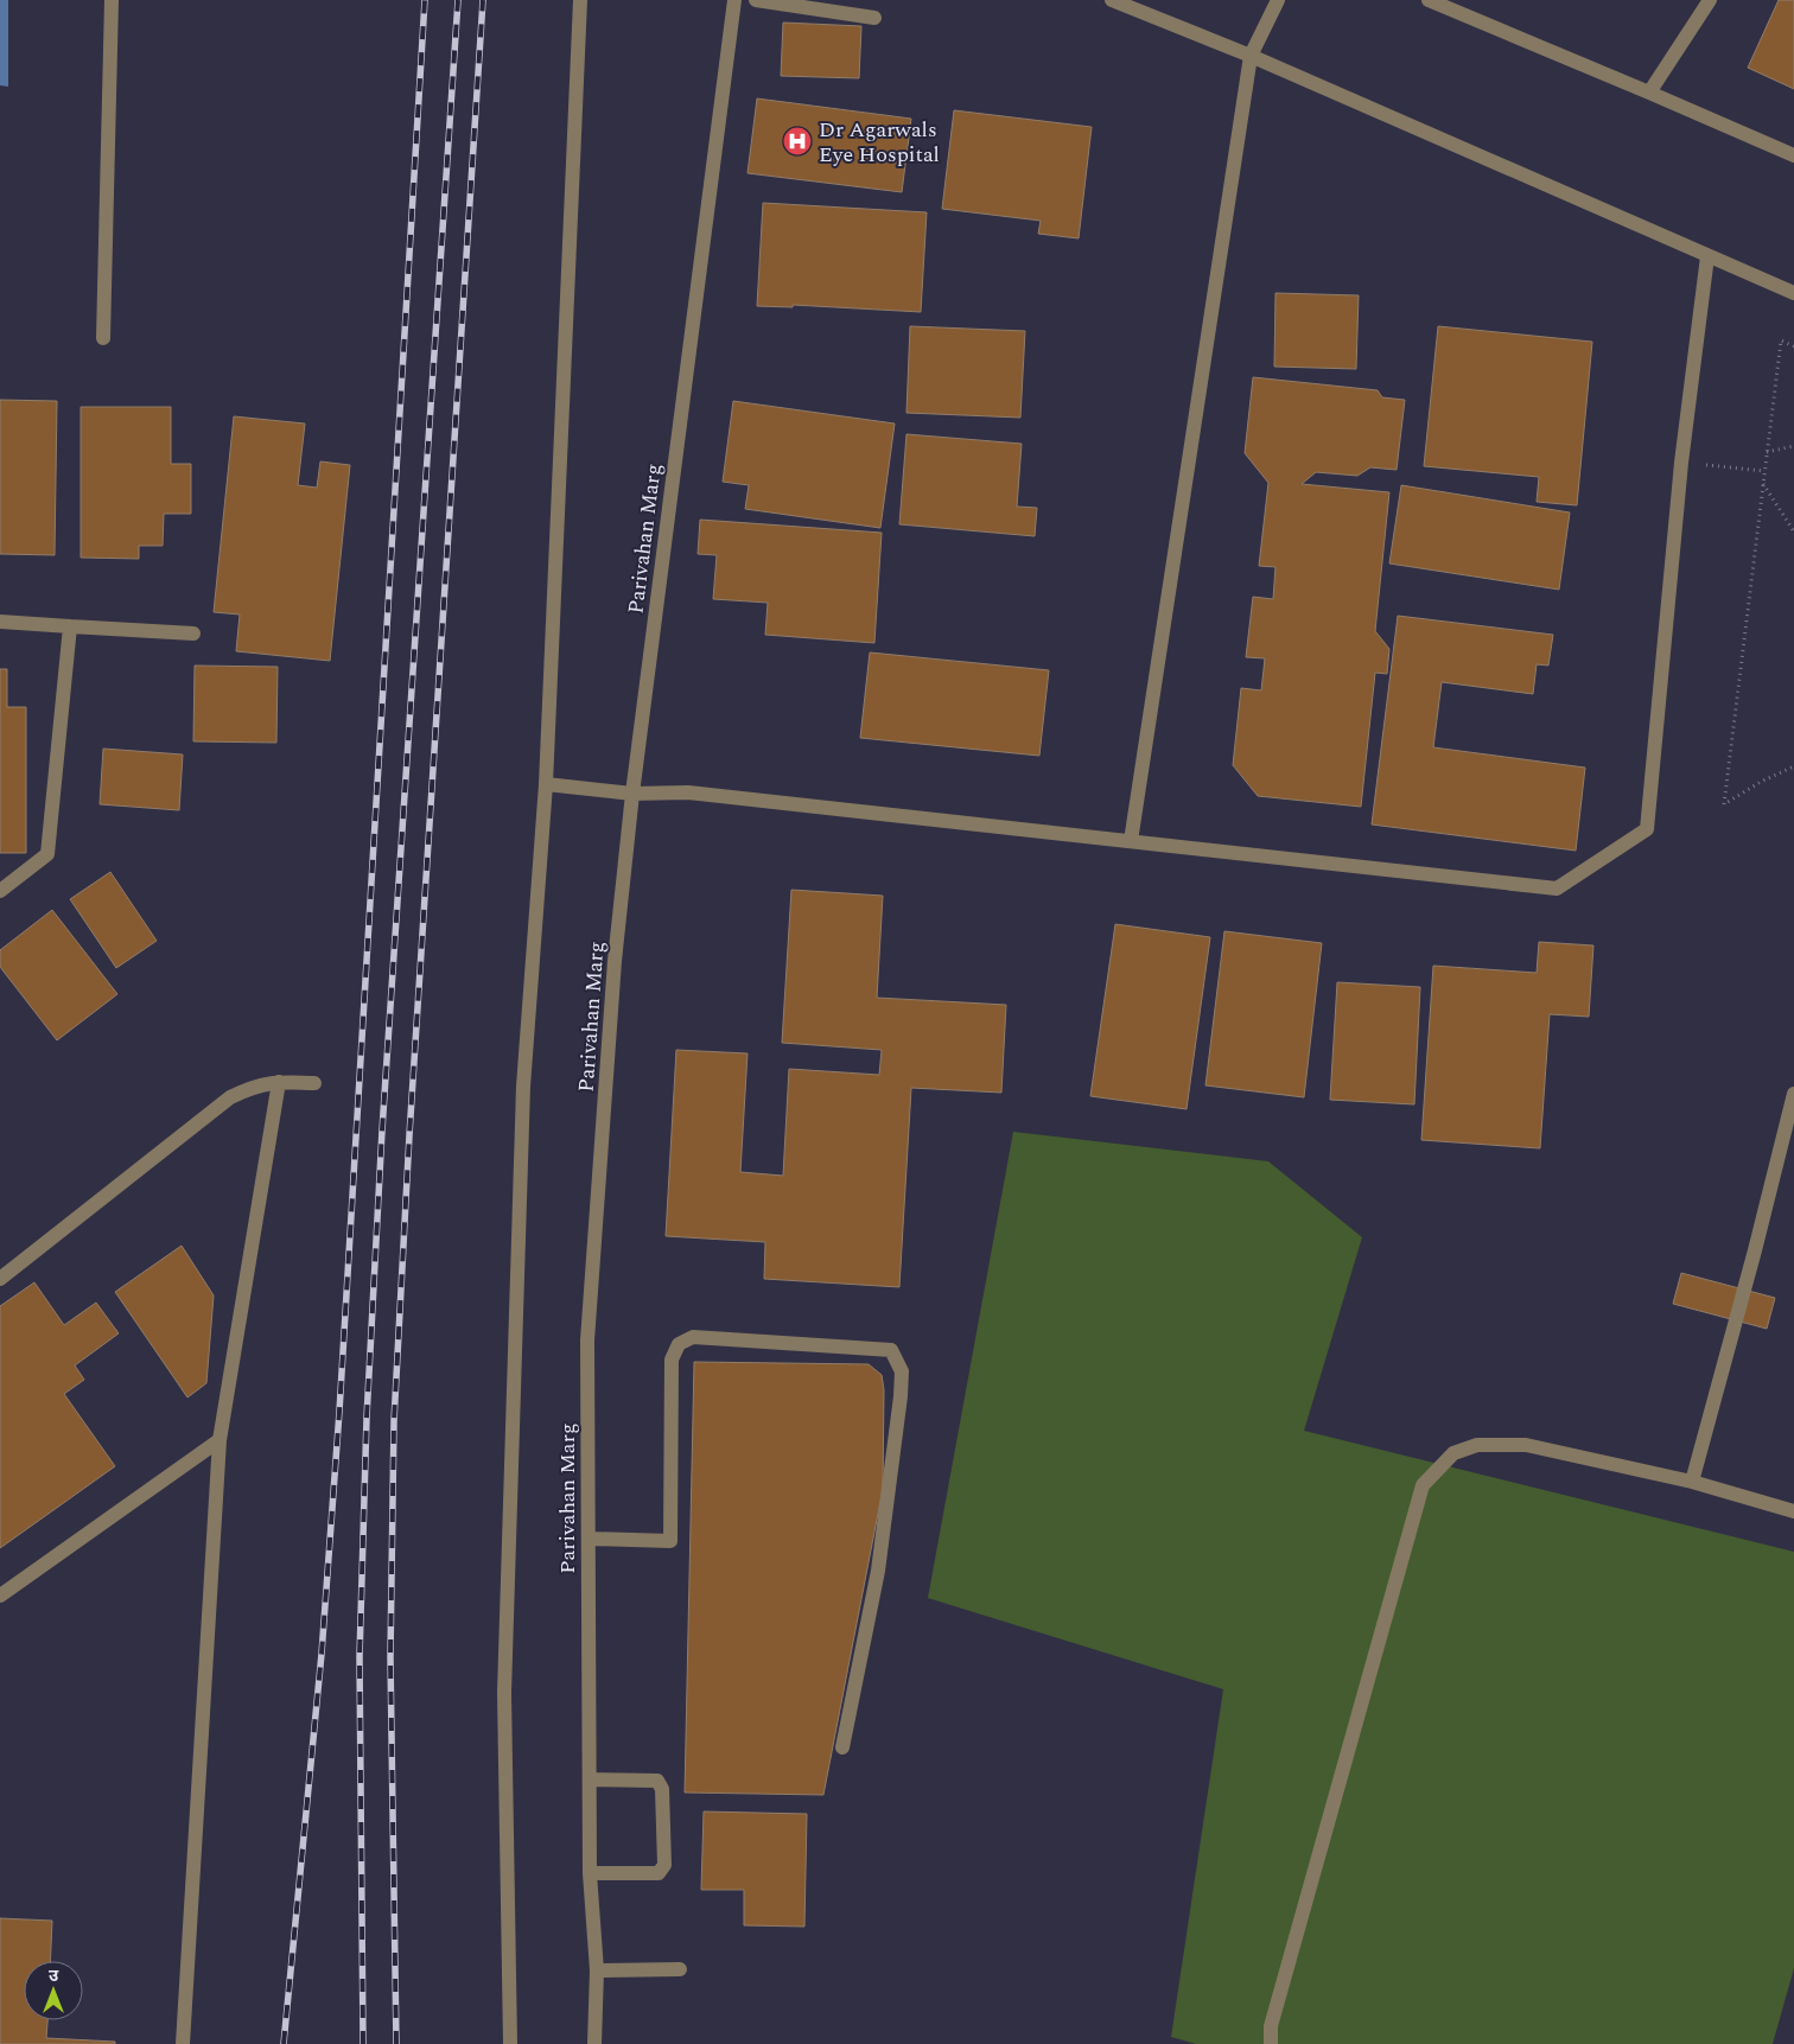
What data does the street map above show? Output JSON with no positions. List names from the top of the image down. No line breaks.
{"streets":{"street":["Parivahan Marg"]},"places":{"hospital":["Dr Agarwals Eye Hospital"]},"north":"top"}
